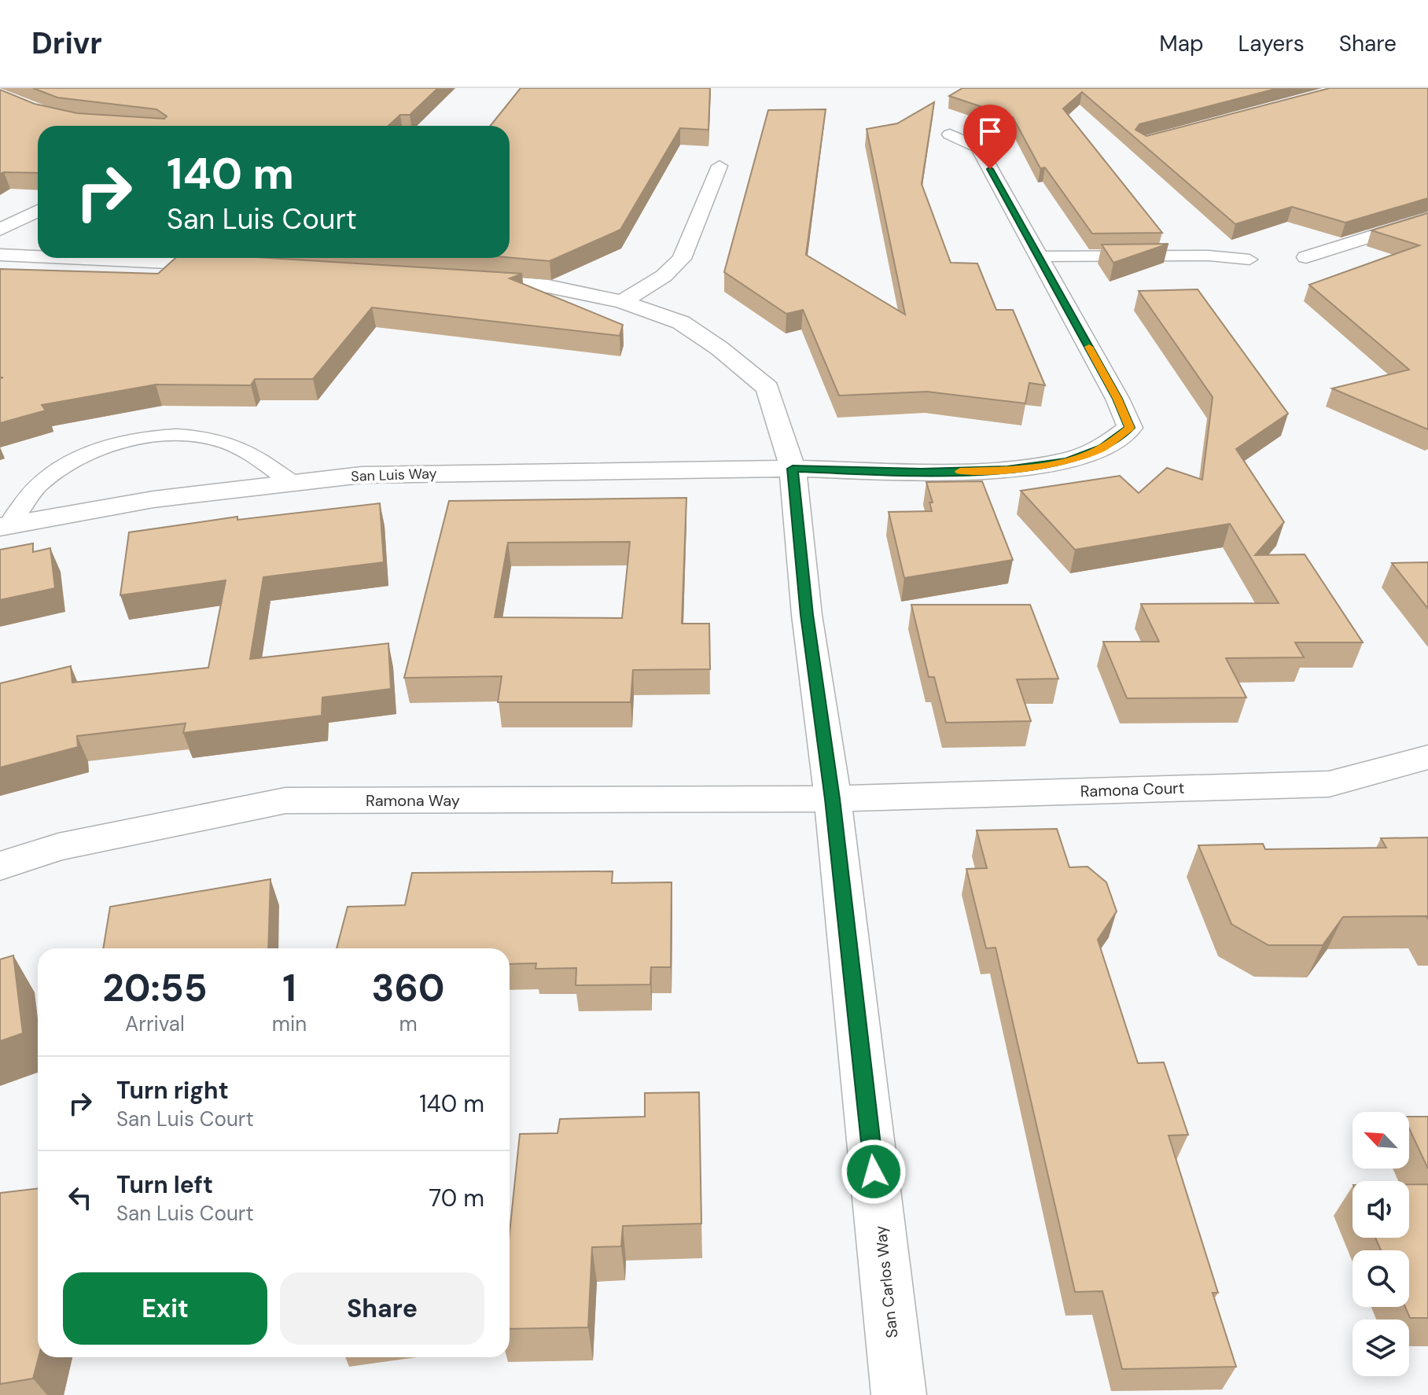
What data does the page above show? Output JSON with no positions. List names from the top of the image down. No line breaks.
{"streets":{"street":["San Luis Way","Ramona Court","Ramona Way","San Carlos Way"]},"crossings":[["San Luis Way","San Carlos Way"],["Ramona Court","Ramona Way"],["Ramona Court","San Carlos Way"],["Ramona Way","San Carlos Way"]],"north":"top left","page":{"header":"Drivr","nav":["Map","Layers","Share"],"turn":["140 m","San Luis Court"],"eta":["20:55","Arrival","1","min","360","m"],"list":[{"name":"Turn right","note":"San Luis Court","value":"140 m"},{"name":"Turn left","note":"San Luis Court","value":"70 m"}],"buttons":["Exit","Share"]}}
